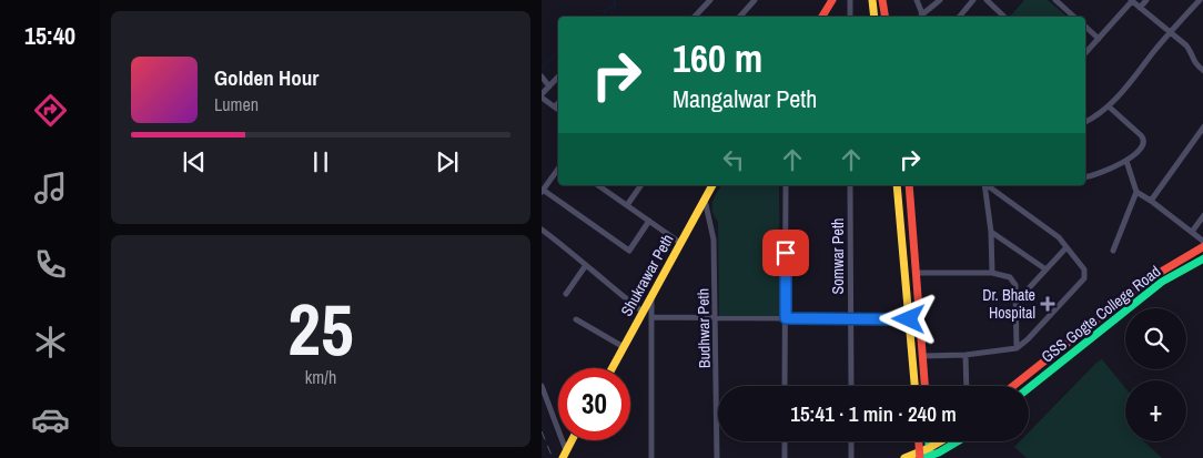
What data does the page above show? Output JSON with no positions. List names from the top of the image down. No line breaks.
{"streets":{"main road":["Shukrawar Peth","GSS Gogte College Road"],"street":["Somwar Peth","Budhwar Peth"]},"crossings":[["Shukrawar Peth","Budhwar Peth"]],"places":{"health":["Dr. Bhate Hospital"]},"page":{"tabs":"15:40","turn":["160 m","Mangalwar Peth"],"song":["Golden Hour","Lumen"],"tile":["25","km/h"],"map_buttons":"+","limit":"30","trip":"15:41 · 1 min · 240 m"}}
